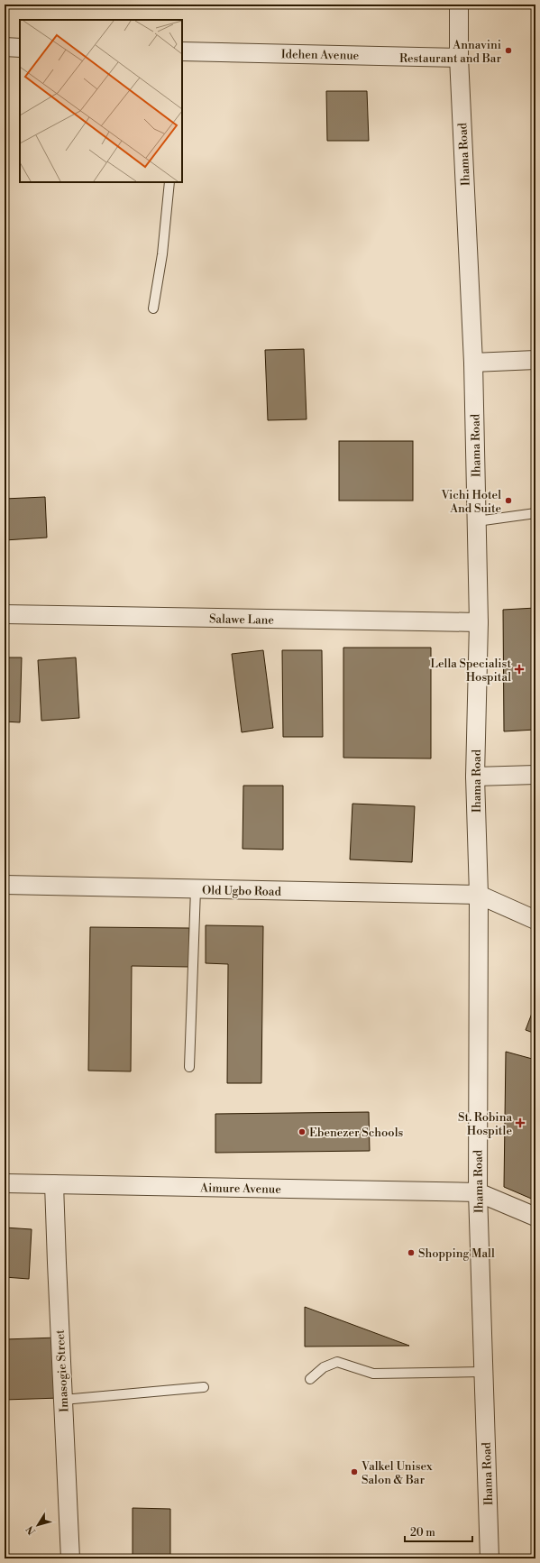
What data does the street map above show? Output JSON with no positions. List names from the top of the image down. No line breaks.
{"streets":{"street":["Idehen Avenue","Ihama Road","Salawe Lane","Old Ugbo Road","Aimure Avenue","Imasogie Street"]},"crossings":[["Idehen Avenue","Ihama Road"],["Ihama Road","Salawe Lane"],["Ihama Road","Old Ugbo Road"],["Ihama Road","Aimure Avenue"],["Aimure Avenue","Imasogie Street"]],"places":{"other":["Annavini Restaurant and Bar","Vichi Hotel And Suite","Ebenezer Schools","Shopping Mall","Valkel Unisex Salon & Bar"],"health":["Lella Specialist Hospital","St. Robina Hospitle"]},"scale_bar":"20 m","north":"bottom left"}
